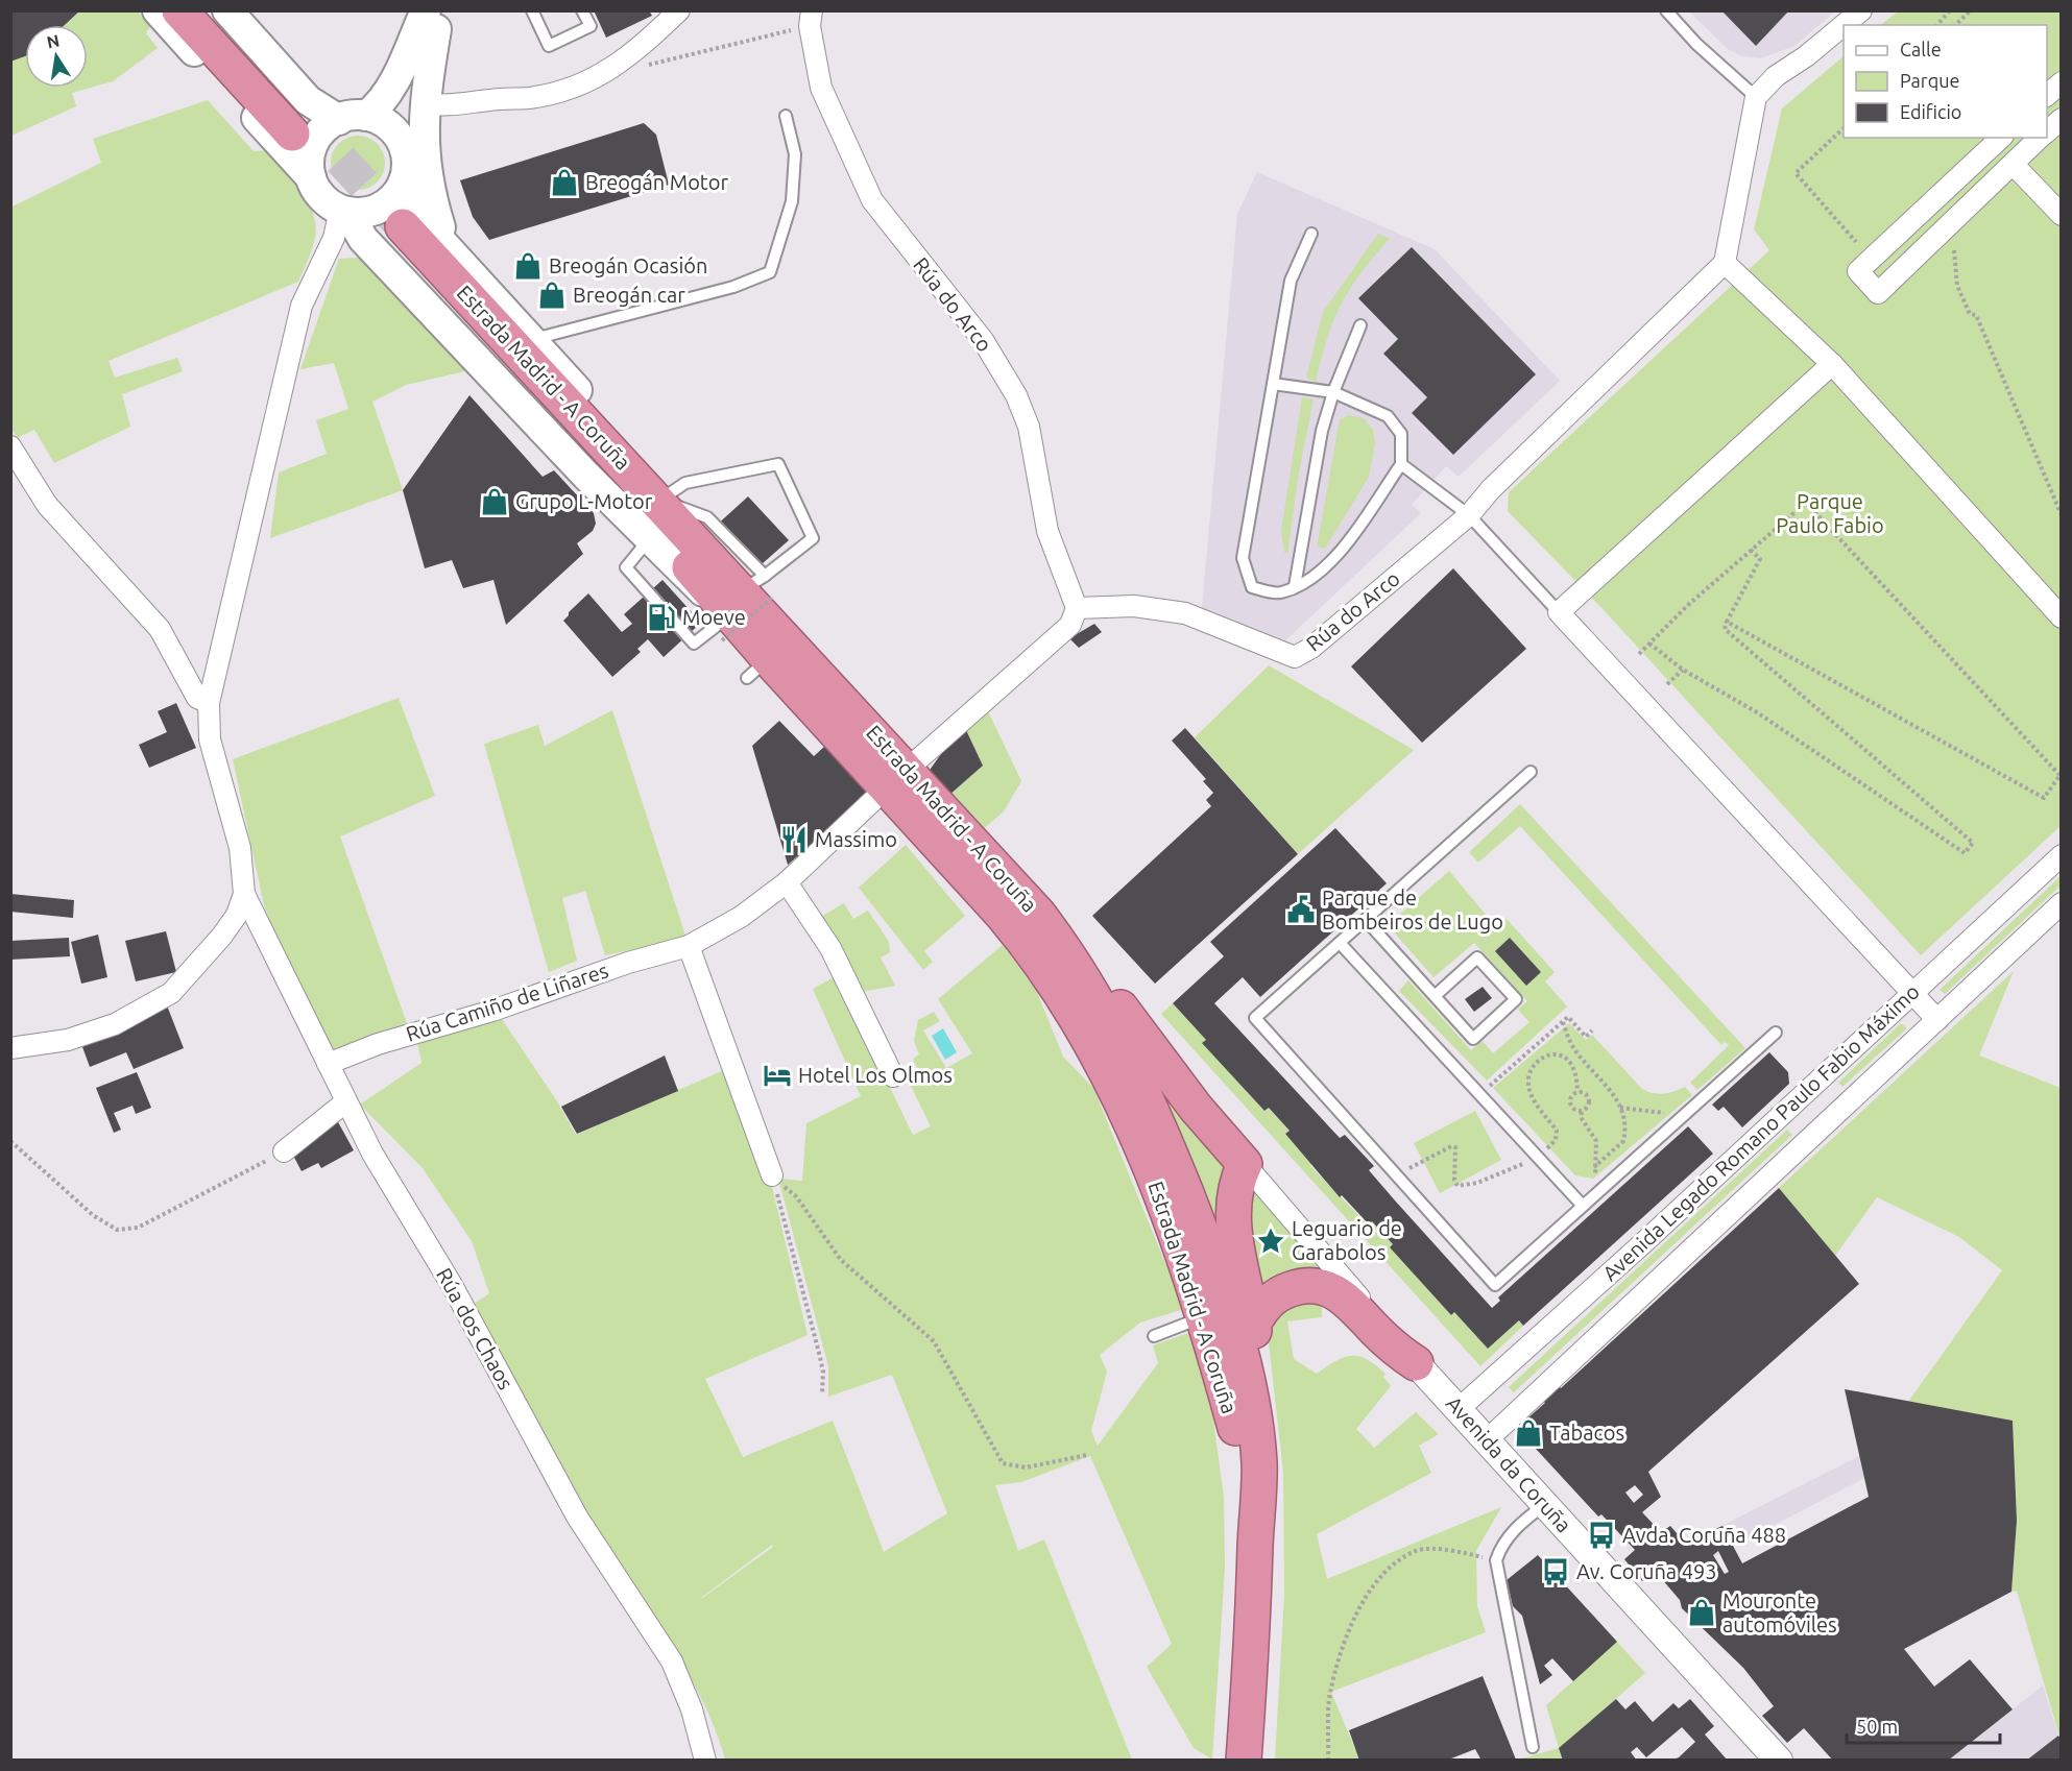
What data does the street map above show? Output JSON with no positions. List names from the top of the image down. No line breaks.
{"streets":{"highway":["Estrada Madrid - A Coruña"],"street":["Rúa do Arco","Rúa Camiño de Liñares","Avenida Legado Romano Paulo Fabio Máximo","Rúa dos Chaos","Avenida da Coruña"]},"crossings":[["Estrada Madrid - A Coruña","Rúa Camiño de Liñares"],["Rúa Camiño de Liñares","Rúa dos Chaos"],["Avenida Legado Romano Paulo Fabio Máximo","Avenida da Coruña"]],"parks":["Parque Paulo Fabio"],"places":{"shop":["Breogán Motor","Breogán Ocasión","Breogán car","Grupo L-Motor","Tabacos","Mouronte automóviles"],"fuel station":["Moeve"],"restaurant":["Massimo"],"public building":["Parque de Bombeiros de Lugo"],"hotel":["Hotel Los Olmos"],"place":["Leguario de Garabolos"],"bus stop":["Avda. Coruña 488","Av. Coruña 493"]},"legend":["Calle","Parque","Edificio"],"scale_bar":"50 m","north":"top"}
